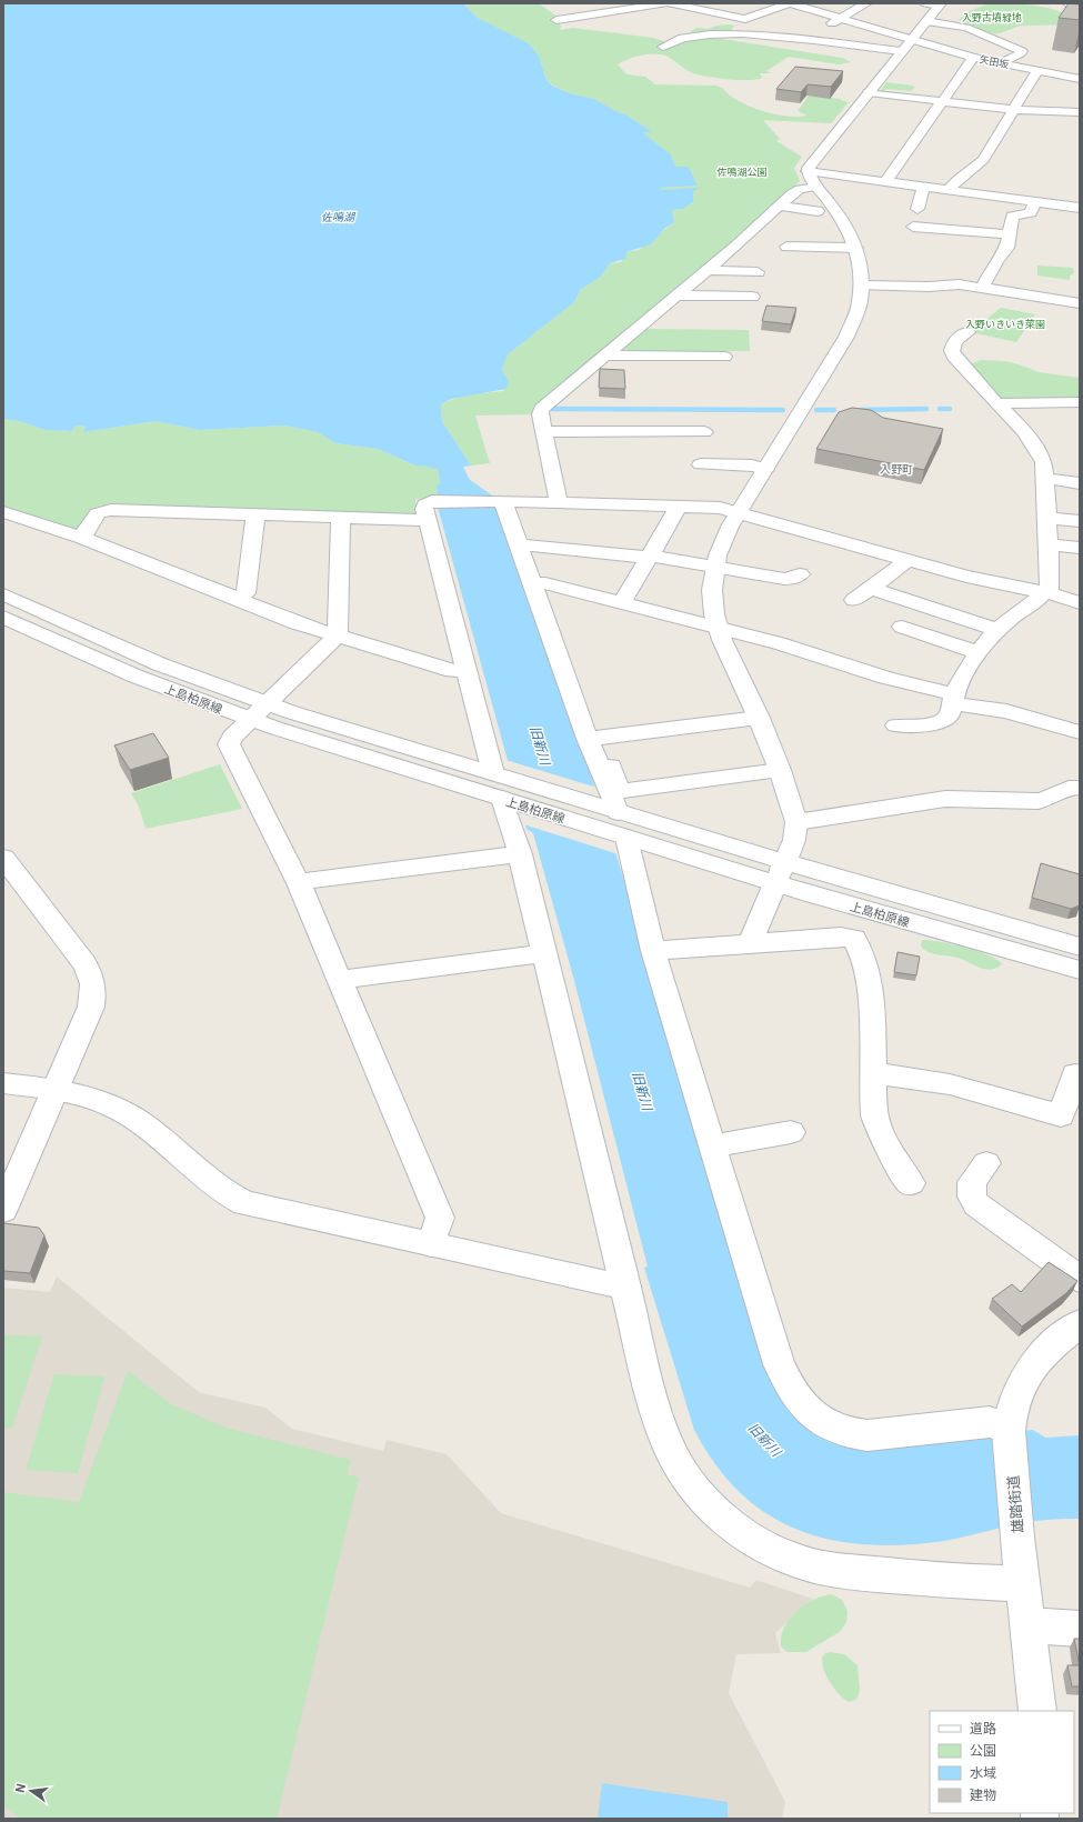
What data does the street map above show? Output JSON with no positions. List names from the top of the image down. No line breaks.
{"streets":{"street":["矢田坂","上島柏原線","雄踏街道"]},"districts":["入野町"],"water":["佐鳴湖","旧新川"],"parks":["入野古墳緑地","佐鳴湖公園","入野いきいき菜園"],"legend":["道路","公園","水域","建物"],"north":"left"}
